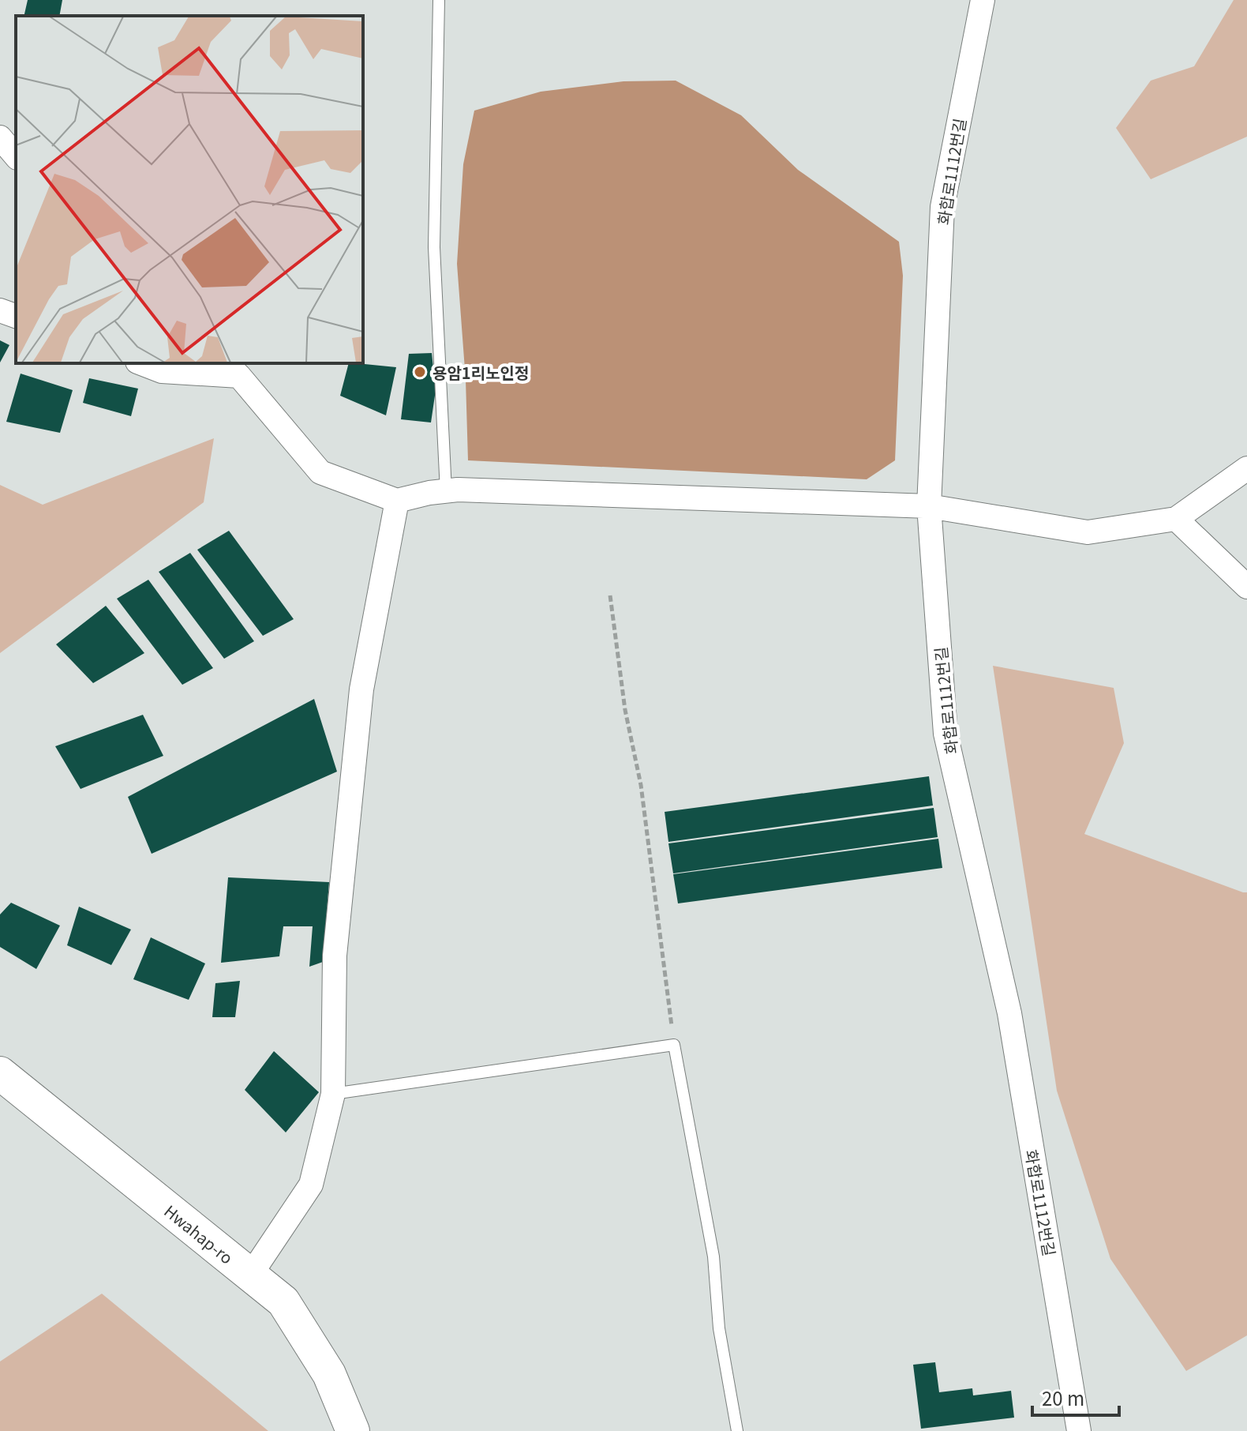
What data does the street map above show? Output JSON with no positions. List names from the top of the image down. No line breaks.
{"streets":{"main road":["Hwahap-ro"],"street":["화합로1112번길"]},"places":["용암1리노인정"],"scale_bar":"20 m"}
